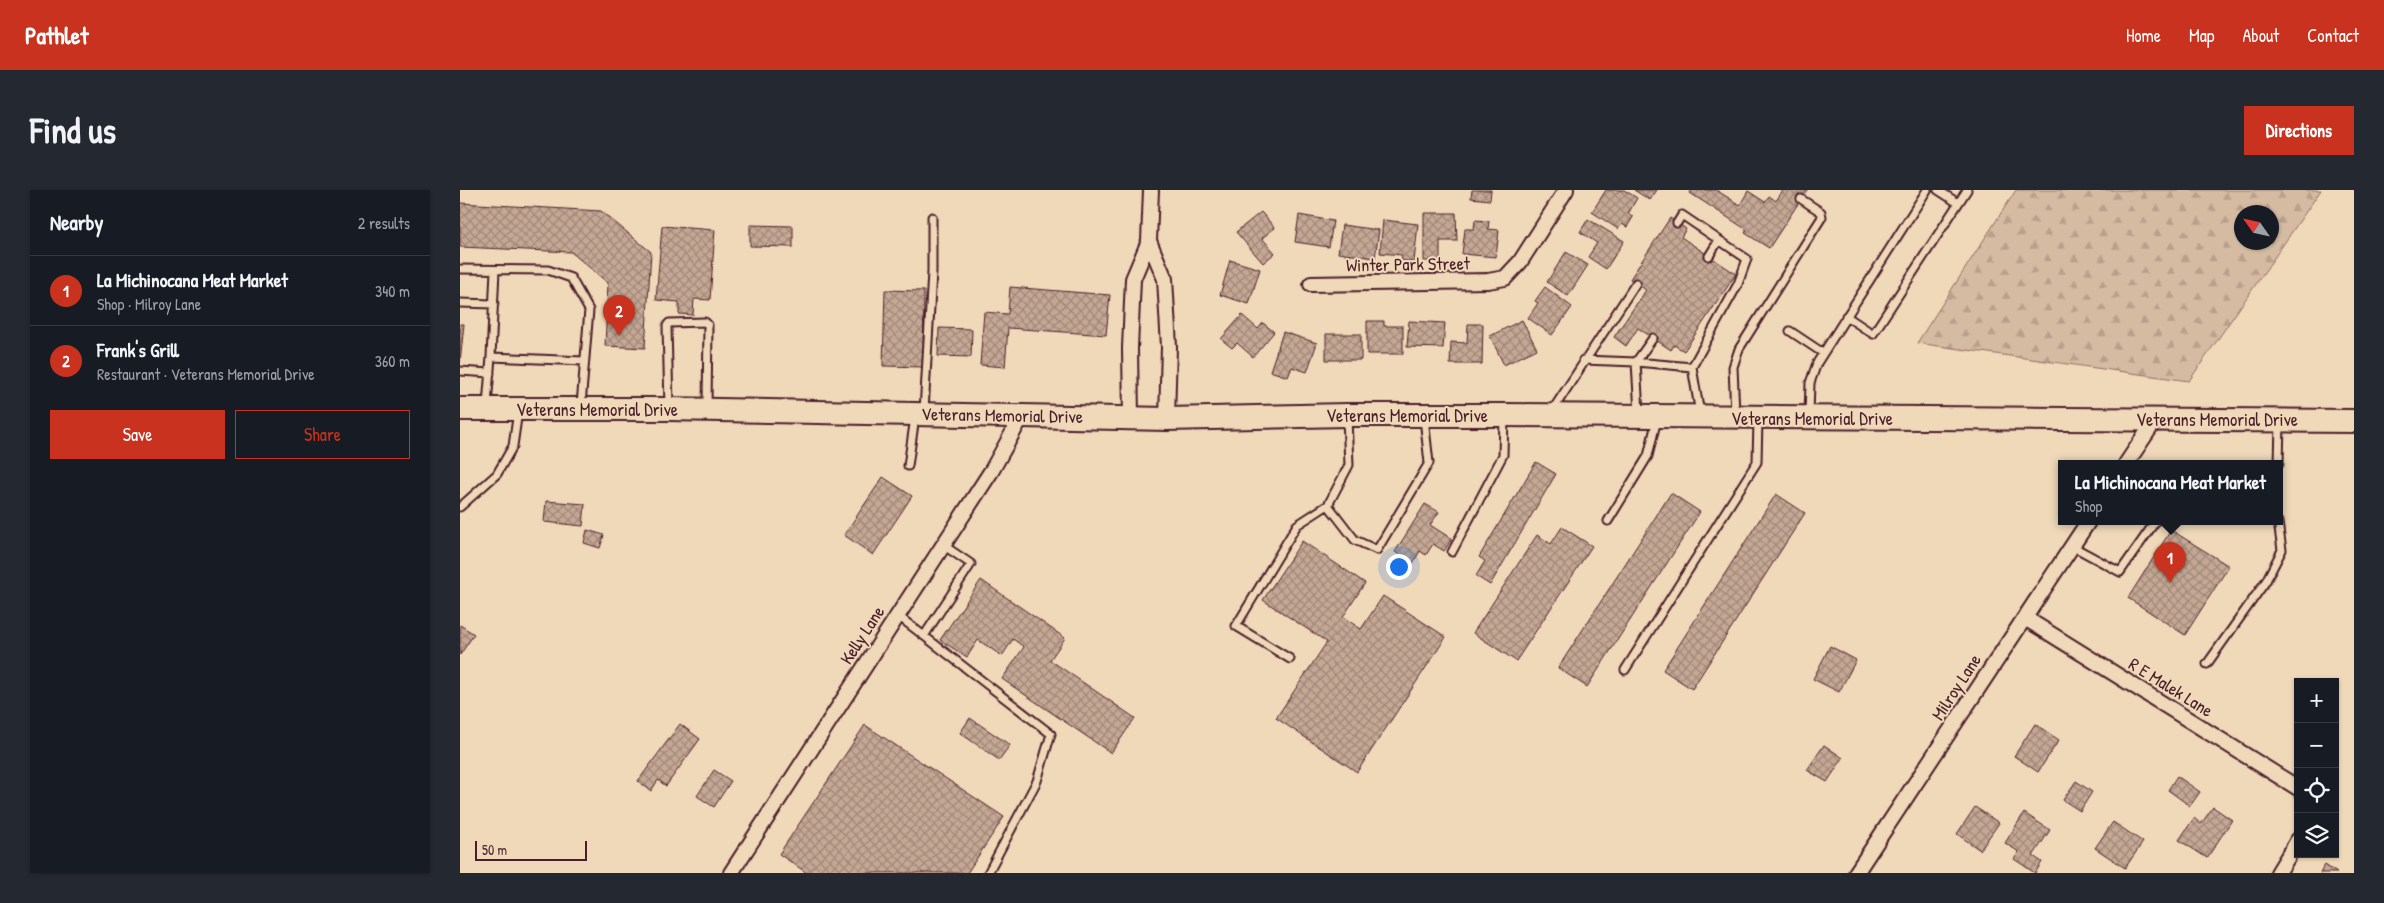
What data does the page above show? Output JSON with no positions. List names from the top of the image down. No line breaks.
{"streets":{"main road":["Veterans Memorial Drive"],"street":["Winter Park Street","Kelly Lane","Milroy Lane","R E Malek Lane"]},"crossings":[["Veterans Memorial Drive","Kelly Lane"],["Milroy Lane","R E Malek Lane"]],"scale_bar":"50 m","north":"top left","page":{"header":"Pathlet","nav":["Home","Map","About","Contact"],"buttons":["Directions",["Save","Share"]],"title":"Find us","heading":["Nearby","2 results"],"list":[{"mark":"1","name":"La Michinocana Meat Market","note":"Shop · Milroy Lane","value":"340 m"},{"mark":"2","name":"Frank's Grill","note":"Restaurant · Veterans Memorial Drive","value":"360 m"}],"pins":["2","1"],"popup":["La Michinocana Meat Market","Shop"],"map_buttons":["+","−"],"scale":"50 m"}}
